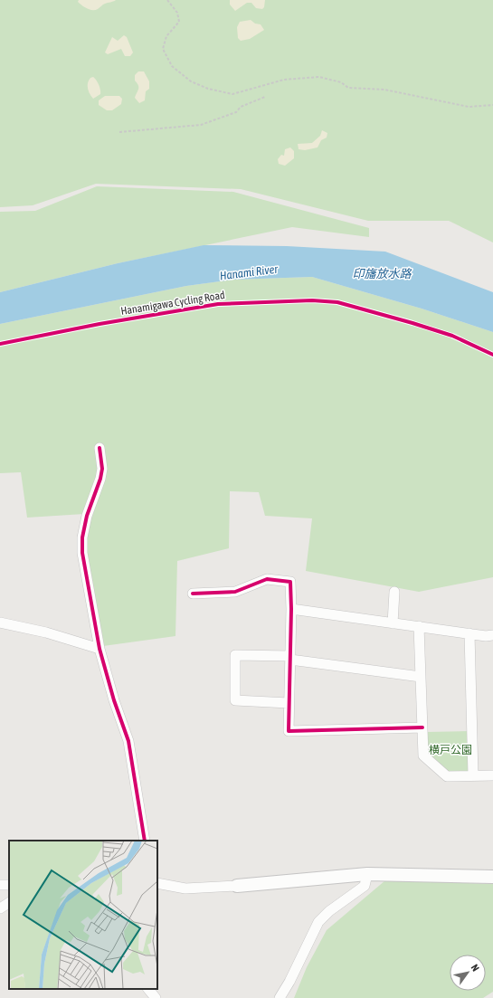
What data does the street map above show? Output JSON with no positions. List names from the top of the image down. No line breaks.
{"streets":{"cycle path":["Hanamigawa Cycling Road"]},"water":["Hanami River","印旛放水路"],"parks":["横戸公園"],"north":"top right"}
